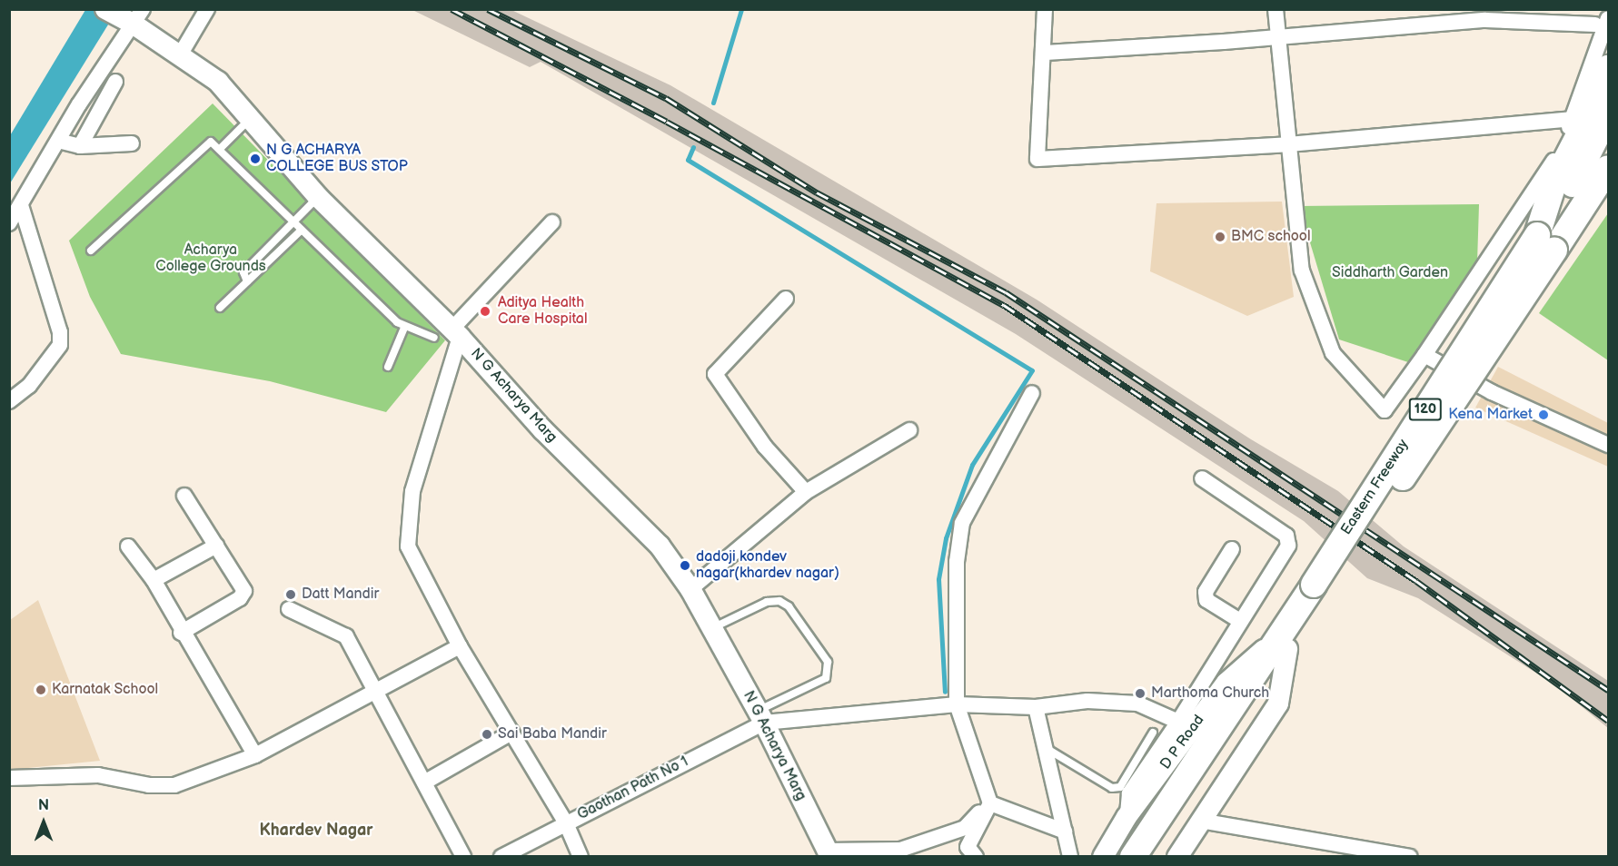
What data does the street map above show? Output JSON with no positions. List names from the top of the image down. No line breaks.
{"streets":{"highway":["120","Eastern Freeway"],"main road":["N G Acharya Marg","D P Road"],"street":["Gaothan Path No 1"]},"crossings":[["N G Acharya Marg","Gaothan Path No 1"],["Eastern Freeway","D P Road"]],"districts":["Khardev Nagar"],"parks":["Acharya College Grounds","Siddharth Garden"],"places":["N G ACHARYA COLLEGE BUS STOP","BMC school","Aditya Health Care Hospital","Kena Market","dadoji kondev nagar(khardev nagar)","Datt Mandir","Karnatak School","Marthoma Church","Sai Baba Mandir"],"north":"top"}
